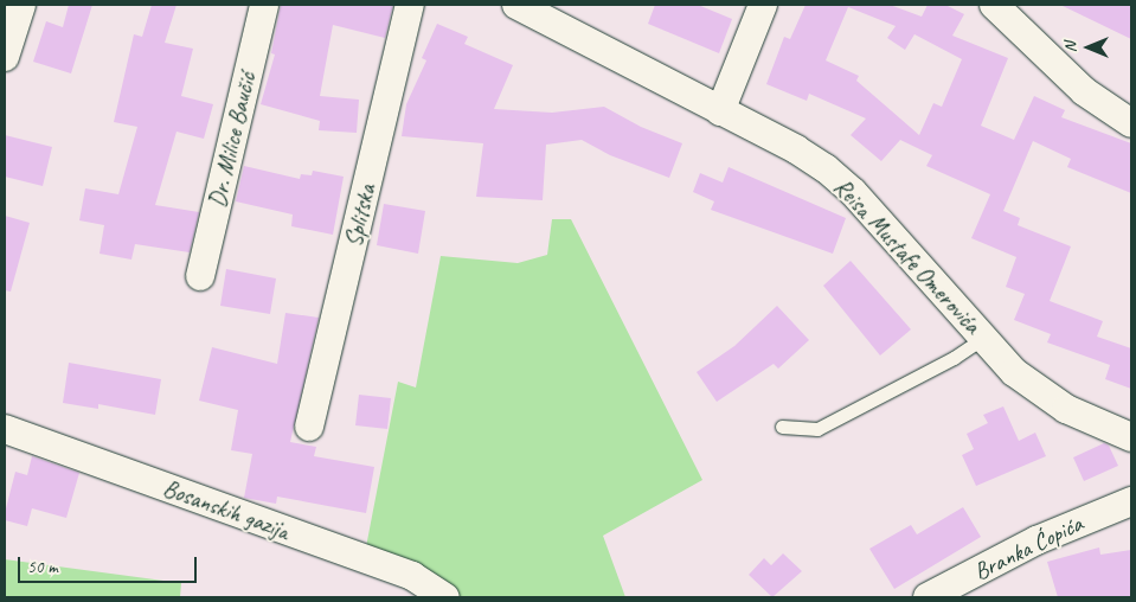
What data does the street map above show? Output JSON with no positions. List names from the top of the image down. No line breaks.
{"streets":{"street":["Dr. Milice Baučić","Splitska","Reisa Mustafe Omerovića","Bosanskih gazija","Branka Ćopića"]},"scale_bar":"50 m","north":"left"}
